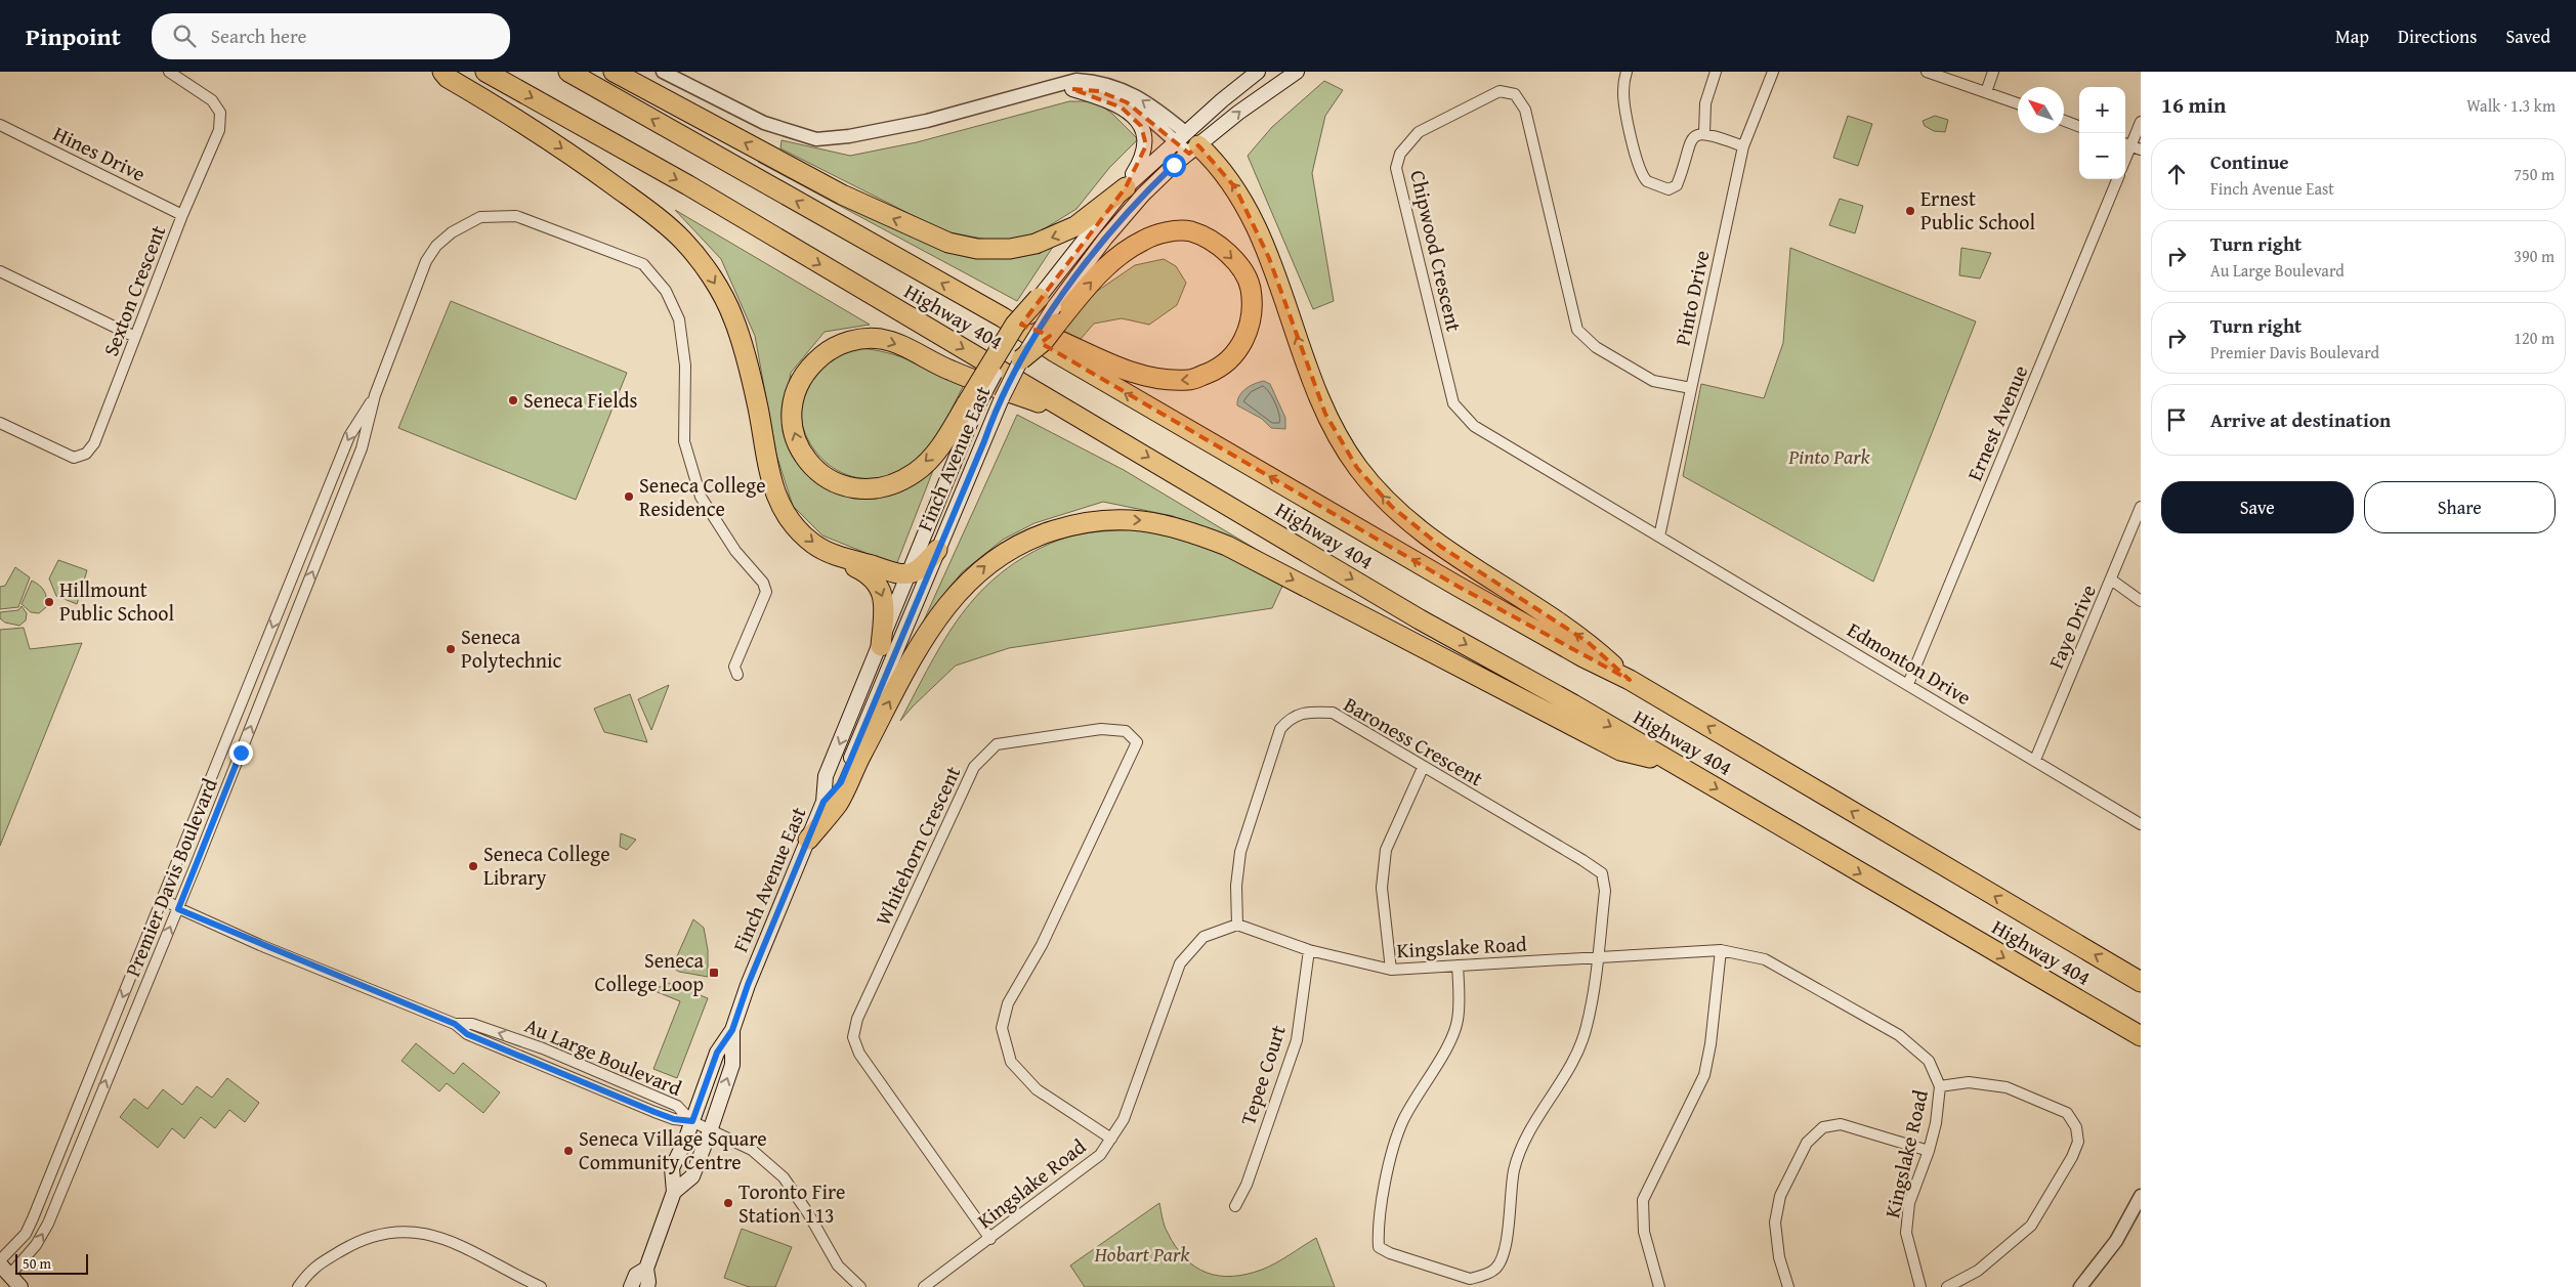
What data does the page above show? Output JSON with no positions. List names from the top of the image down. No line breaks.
{"streets":{"highway":["Highway 404"],"main road":["Finch Avenue East"],"street":["Hines Drive","Chipwood Crescent","Sexton Crescent","Pinto Drive","Ernest Avenue","Faye Drive","Edmonton Drive","Baroness Crescent","Whitehorn Crescent","Premier Davis Boulevard","Kingslake Road","Au Large Boulevard","Tepee Court"]},"crossings":[["Hines Drive","Sexton Crescent"],["Chipwood Crescent","Pinto Drive"],["Chipwood Crescent","Edmonton Drive"],["Pinto Drive","Edmonton Drive"],["Ernest Avenue","Edmonton Drive"],["Finch Avenue East","Au Large Boulevard"],["Faye Drive","Edmonton Drive"],["Baroness Crescent","Kingslake Road"],["Whitehorn Crescent","Kingslake Road"],["Premier Davis Boulevard","Au Large Boulevard"],["Kingslake Road","Tepee Court"]],"parks":["Pinto Park","Hobart Park"],"places":{"other":["Ernest Public School","Seneca Fields","Seneca College Residence","Hillmount Public School","Seneca Polytechnic","Seneca College Library","Seneca Village Square Community Centre","Toronto Fire Station 113"],"transit":["Seneca College Loop"]},"scale_bar":"50 m","north":"top left","page":{"header":"Pinpoint","search":"Search here","nav":["Map","Directions","Saved"],"heading":["16 min","Walk · 1.3 km"],"map_buttons":["+","−"],"list":[["Continue","Finch Avenue East","750 m"],["Turn right","Au Large Boulevard","390 m"],["Turn right","Premier Davis Boulevard","120 m"],"Arrive at destination"],"buttons":["Save","Share"],"scale":"50 m"}}
